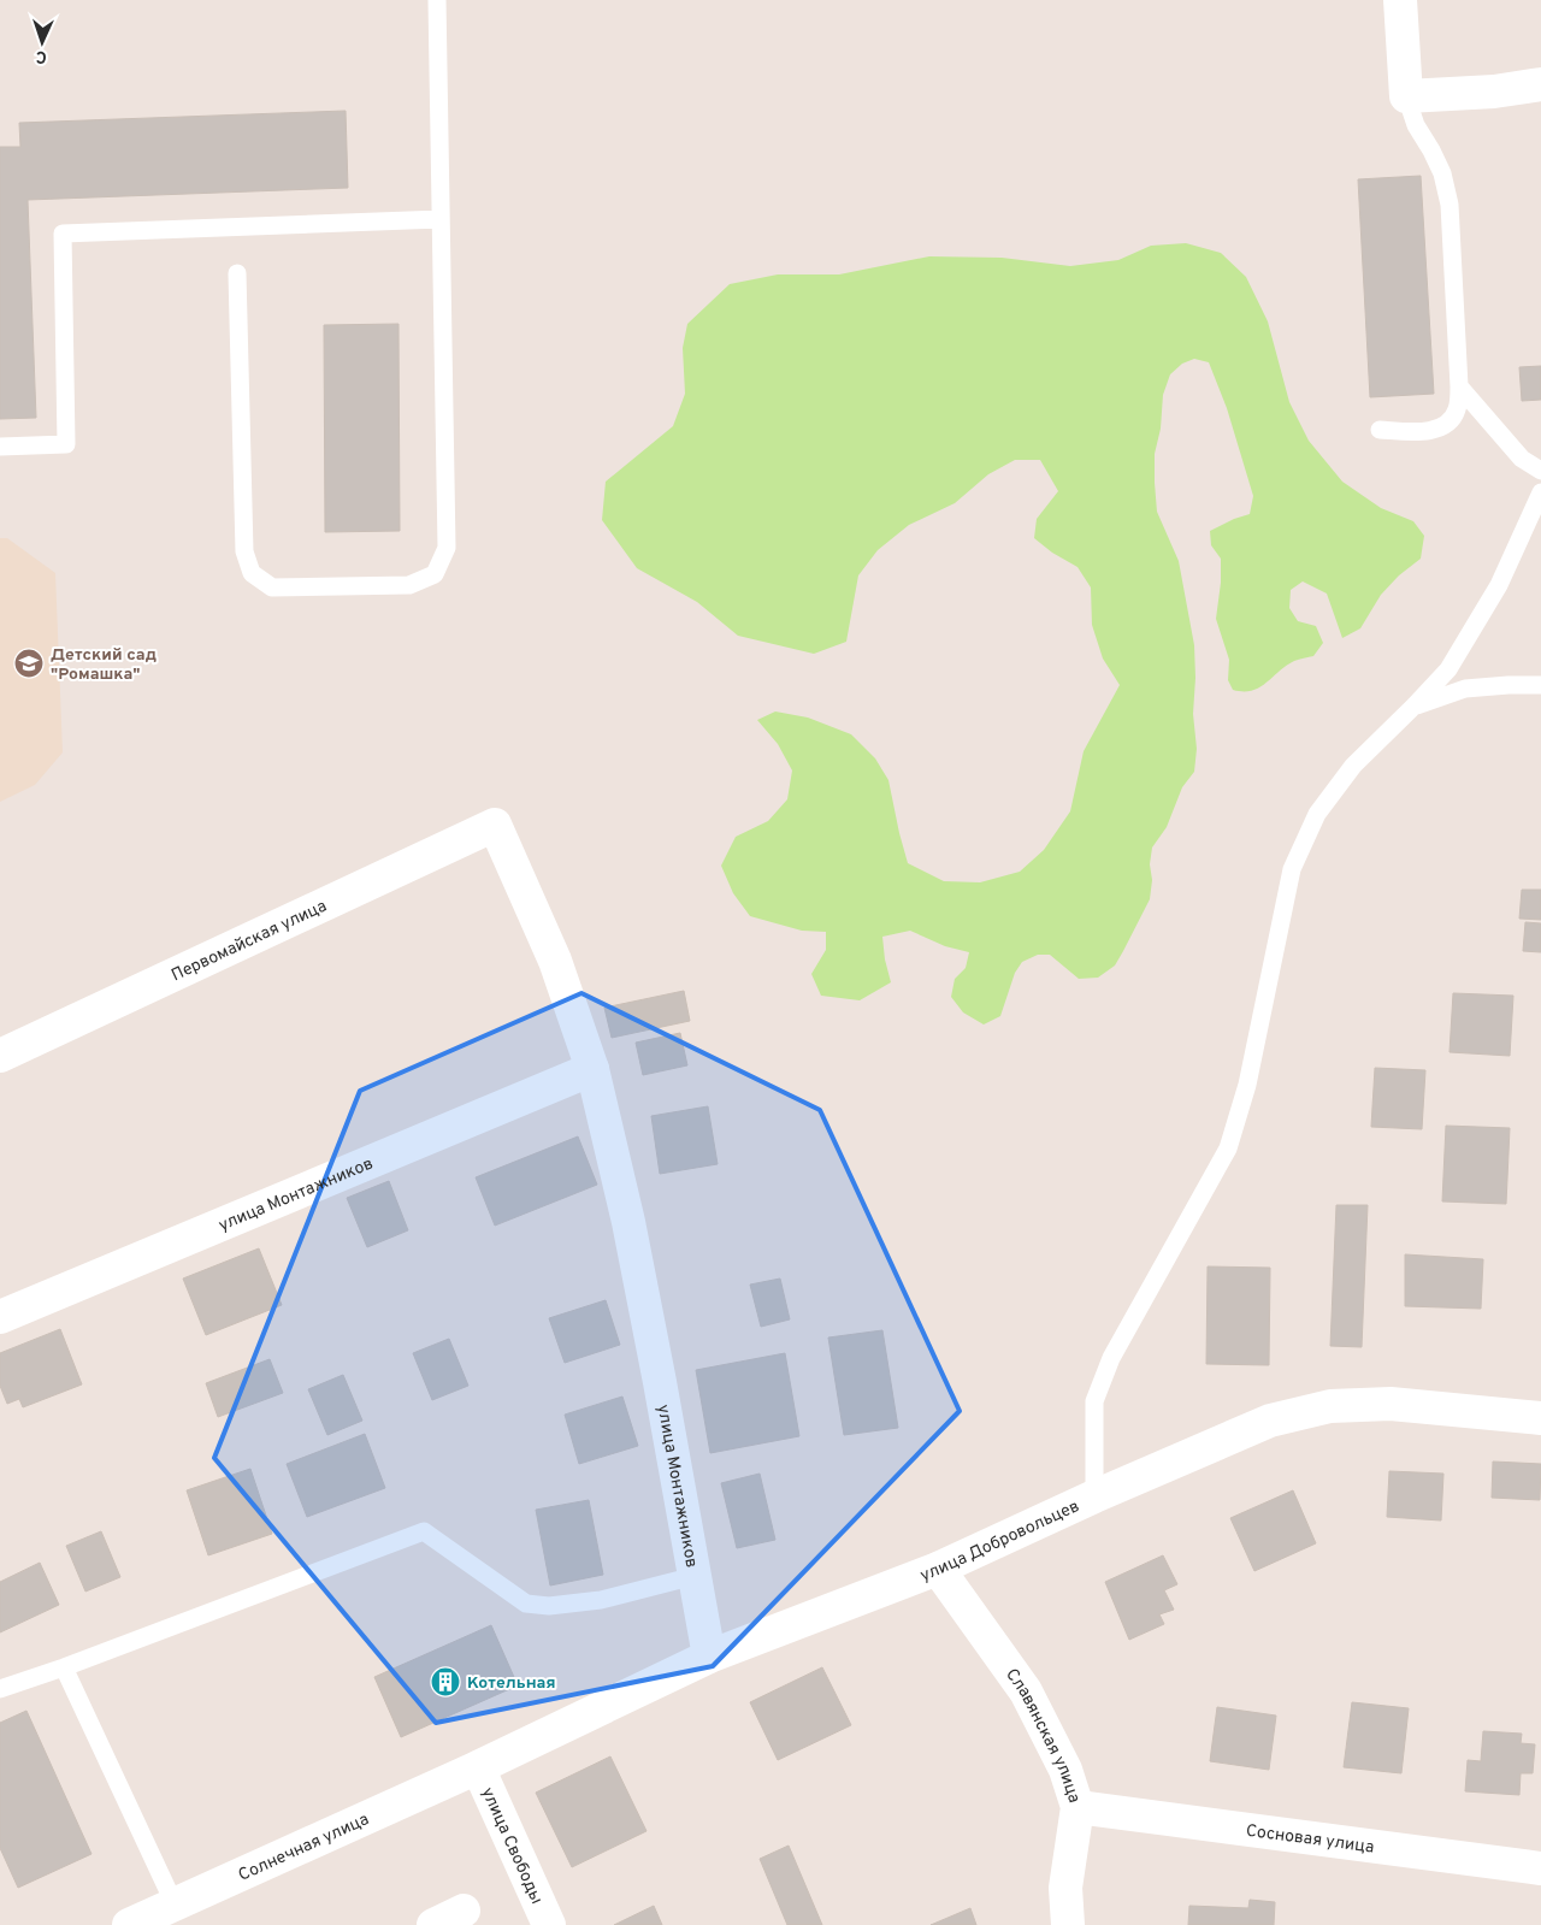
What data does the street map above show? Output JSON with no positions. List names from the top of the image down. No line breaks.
{"streets":{"street":["Первомайская улица","улица Монтажников","улица Добровольцев","Славянская улица","Сосновая улица","Солнечная улица","улица Свободы"]},"crossings":[["Первомайская улица","улица Монтажников"],["улица Монтажников","улица Добровольцев"],["улица Добровольцев","Славянская улица"],["улица Добровольцев","Солнечная улица"],["улица Добровольцев","улица Свободы"],["Славянская улица","Сосновая улица"],["Солнечная улица","улица Свободы"]],"places":{"school or university":["Детский сад \"Ромашка\""],"building":["Котельная"]},"north":"bottom"}
